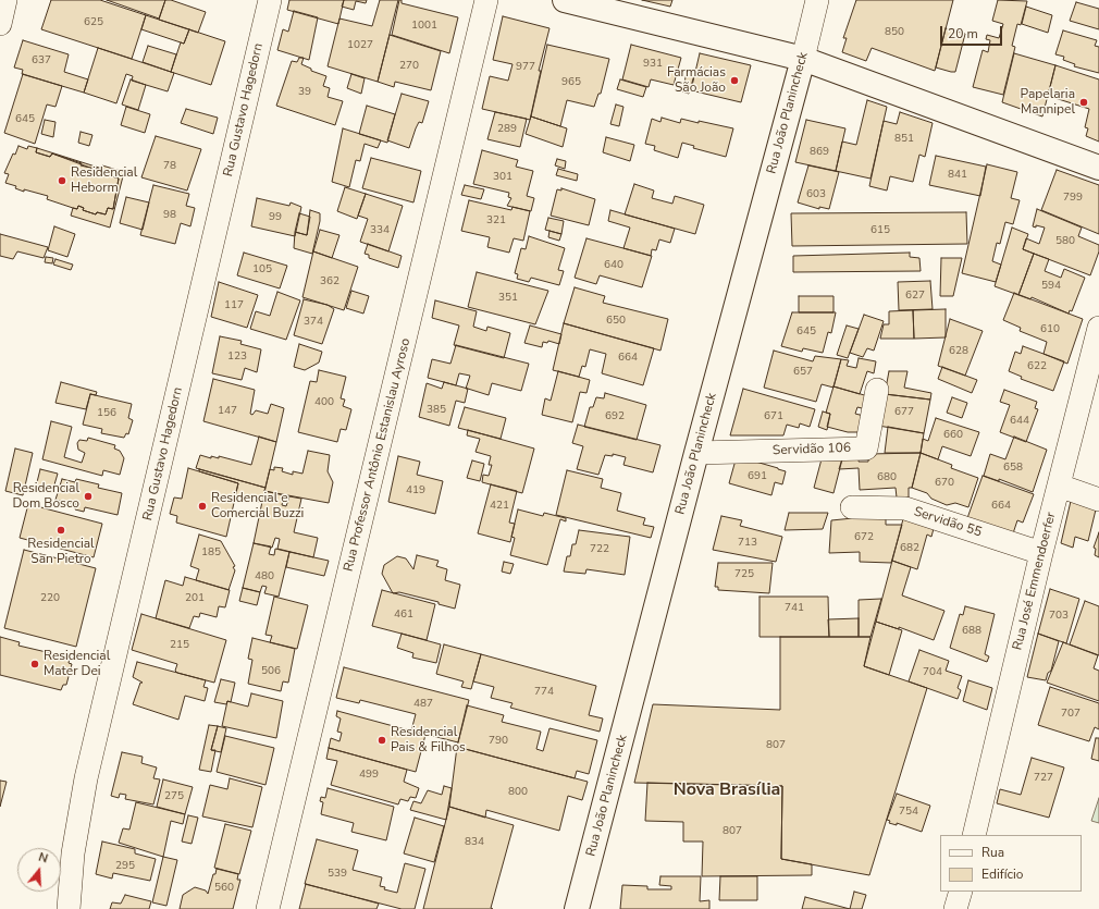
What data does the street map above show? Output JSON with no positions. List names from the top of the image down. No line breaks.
{"streets":{"main road":["Rua João Planincheck"],"street":["Rua Gustavo Hagedorn","Servidão 106","Rua Professor Antônio Estanislau Ayroso","Servidão 55","Rua José Emmendoerfer"]},"crossings":[["Rua João Planincheck","Servidão 106"],["Servidão 55","Rua José Emmendoerfer"]],"districts":["Nova Brasília"],"places":["Farmácias São João","Papelaria Mannipel","Residencial Heborm","Residencial Dom Bosco","Residencial e Comercial Buzzi","Residencial San Pietro","Residencial Mater Dei","Residencial Pais & Filhos"],"house_numbers":["625","1001","850","1027","637","931","270","977","965","39","645","289","851","869","78","841","301","603","799","98","99","321","334","615","580","640","105","362","594","627","351","117","650","374","610","645","628","123","664","622","657","400","385","147","677","156","692","671","644","660","658","691","680","670","419","421","664","672","713","682","722","185","725","480","220","201","741","461","703","688","215","506","704","774","487","707","790","807","499","727","800","275","754","807","834","295","539","560"],"legend":["Rua","Edifício"],"scale_bar":"20 m","north":"top"}
